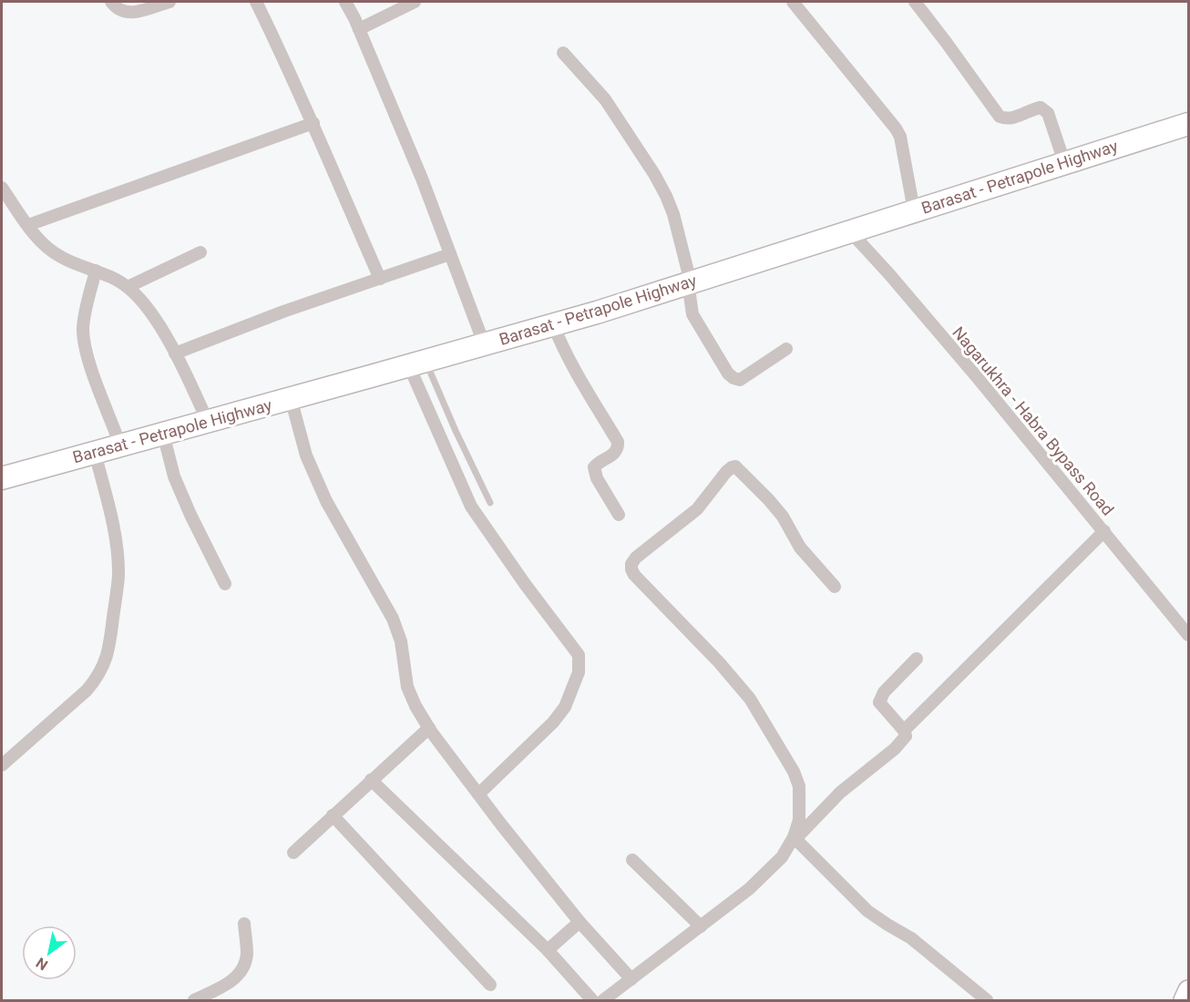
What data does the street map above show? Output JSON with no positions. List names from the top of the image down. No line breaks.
{"streets":{"highway":["Barasat - Petrapole Highway"],"street":["Nagarukhra - Habra Bypass Road"]},"crossings":[["Barasat - Petrapole Highway","Nagarukhra - Habra Bypass Road"]],"north":"bottom left"}
